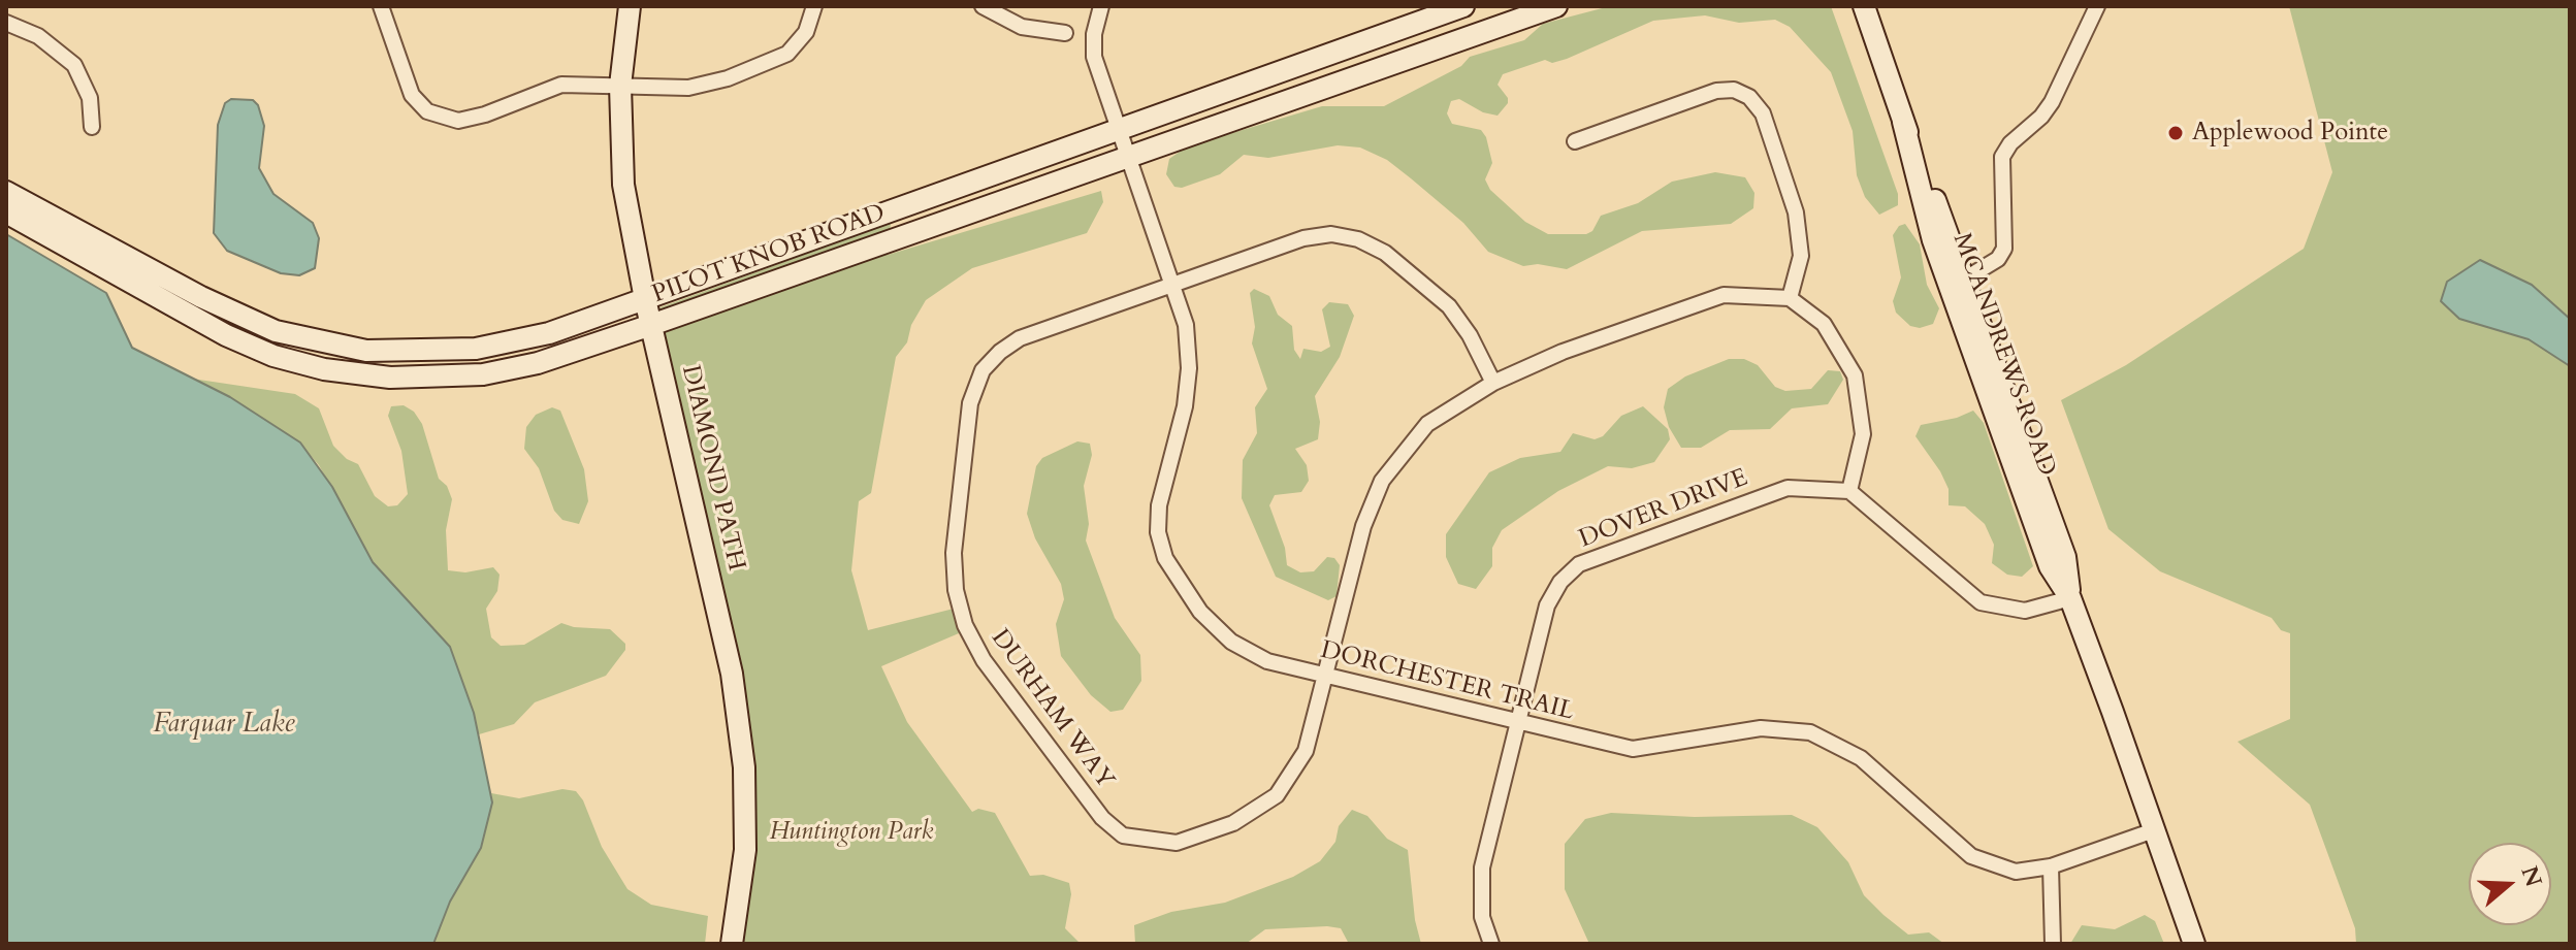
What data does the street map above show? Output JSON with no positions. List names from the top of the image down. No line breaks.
{"streets":{"main road":["PILOT KNOB ROAD","MCANDREWS ROAD","DIAMOND PATH"],"street":["DOVER DRIVE","DORCHESTER TRAIL","DURHAM WAY"]},"crossings":[["PILOT KNOB ROAD","DIAMOND PATH"],["PILOT KNOB ROAD","DORCHESTER TRAIL"],["MCANDREWS ROAD","DORCHESTER TRAIL"],["DOVER DRIVE","DORCHESTER TRAIL"],["DORCHESTER TRAIL","DURHAM WAY"]],"water":["Farquar Lake"],"parks":["Huntington Park"],"places":["Applewood Pointe"],"north":"right"}
